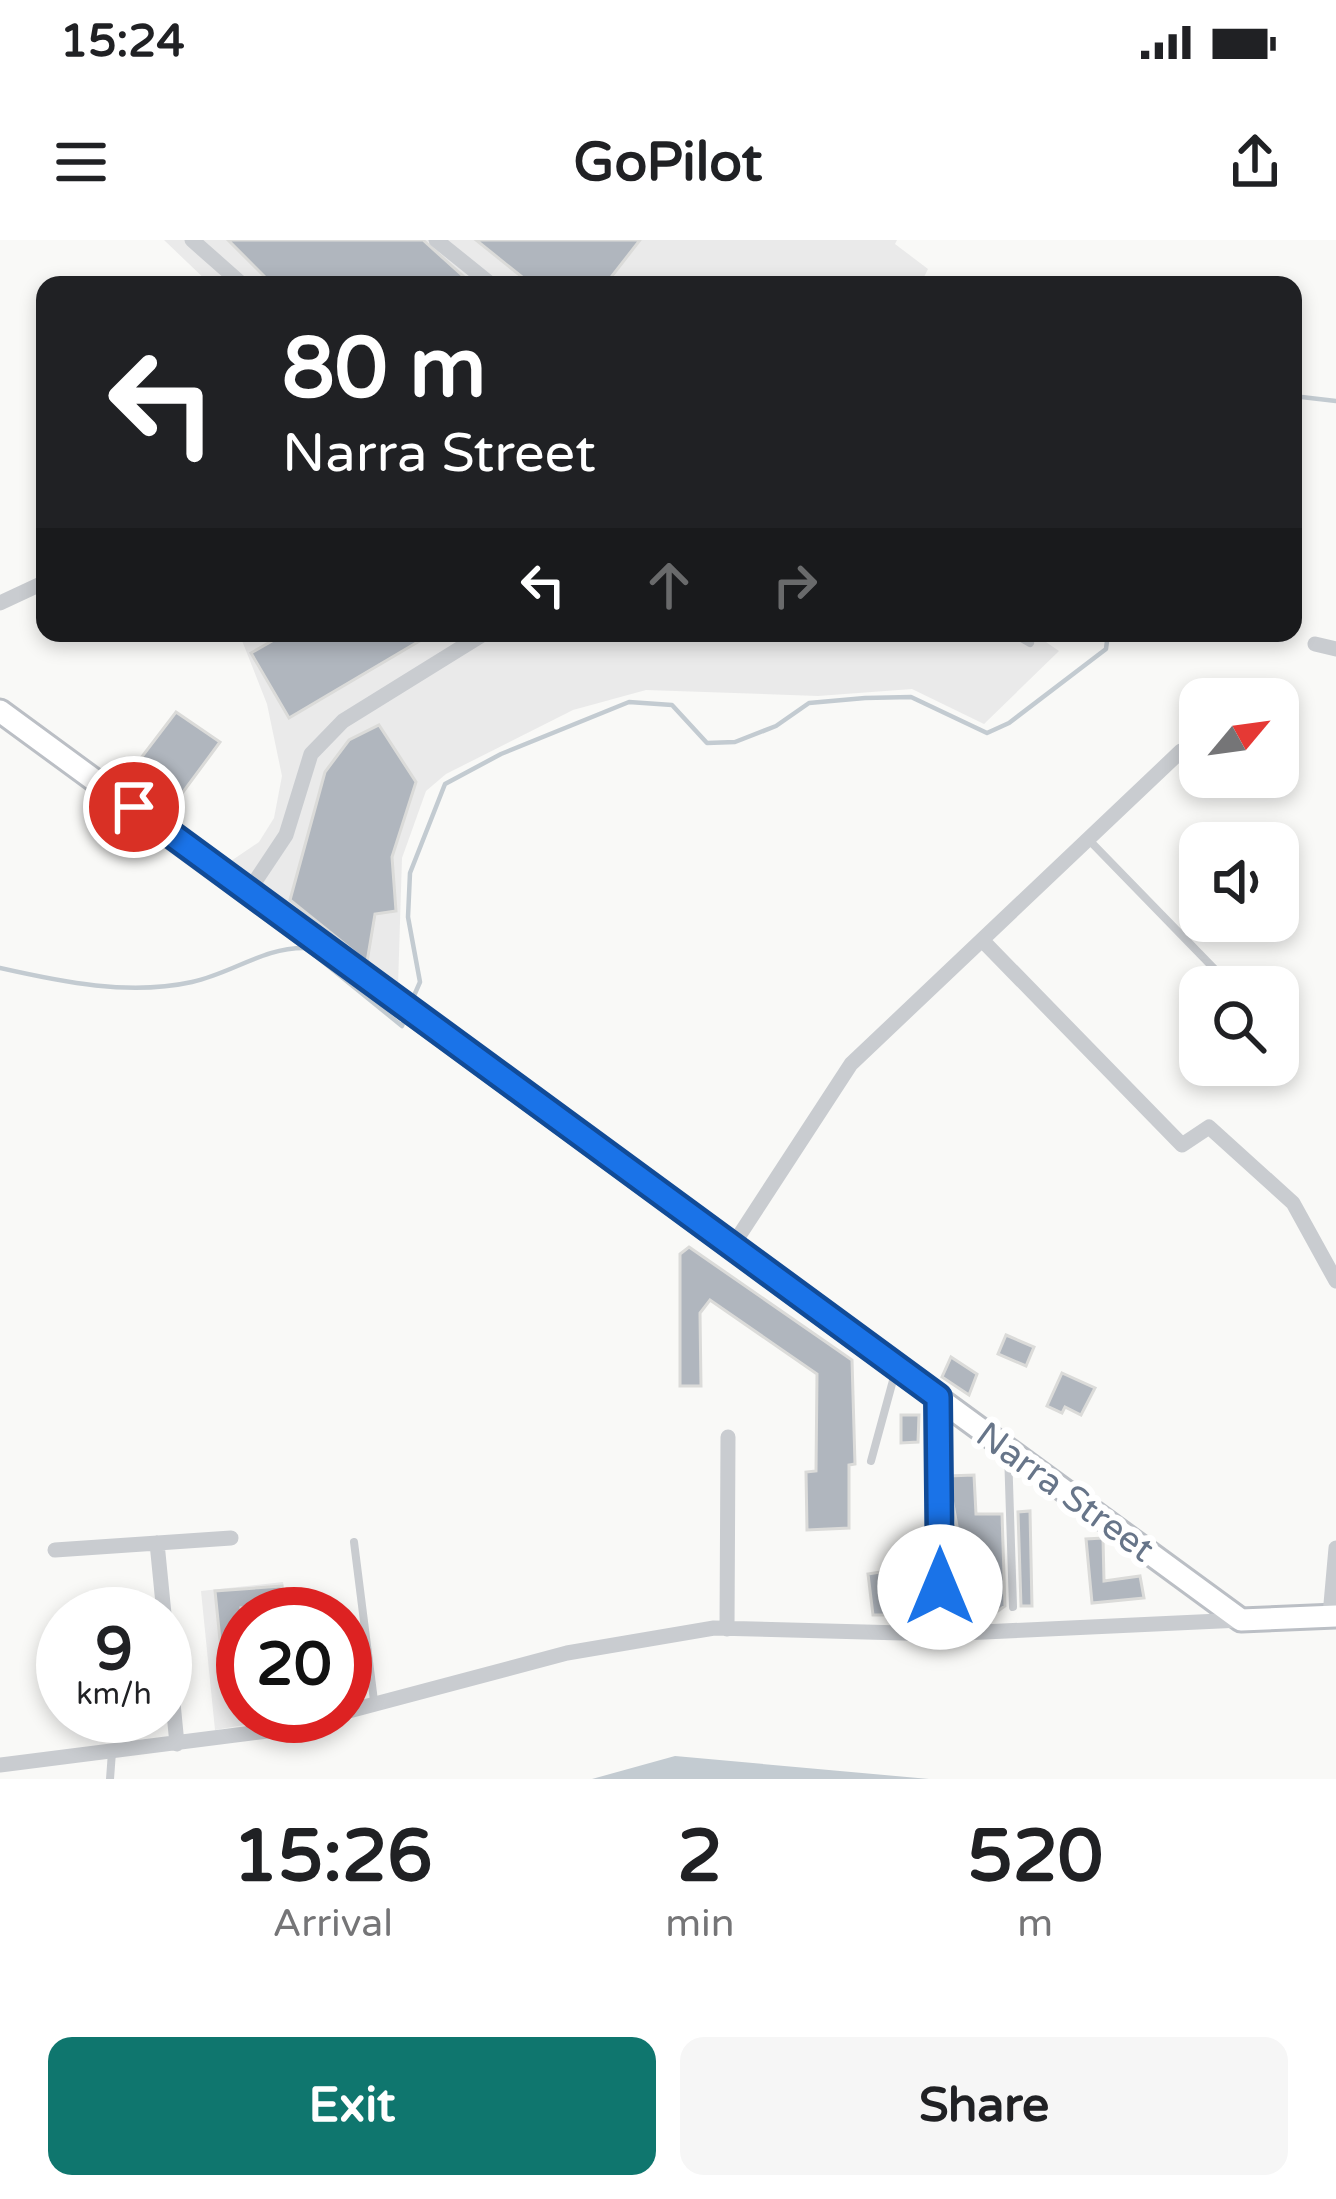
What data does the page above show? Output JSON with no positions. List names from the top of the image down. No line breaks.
{"streets":{"main road":["Narra Street"]},"north":"top right","page":{"status":"15:24","header":"GoPilot","turn":["80 m","Narra Street"],"speed":"9 km/h","limit":"20","eta":["15:26","Arrival","2","min","520","m"],"buttons":["Exit","Share"]}}
